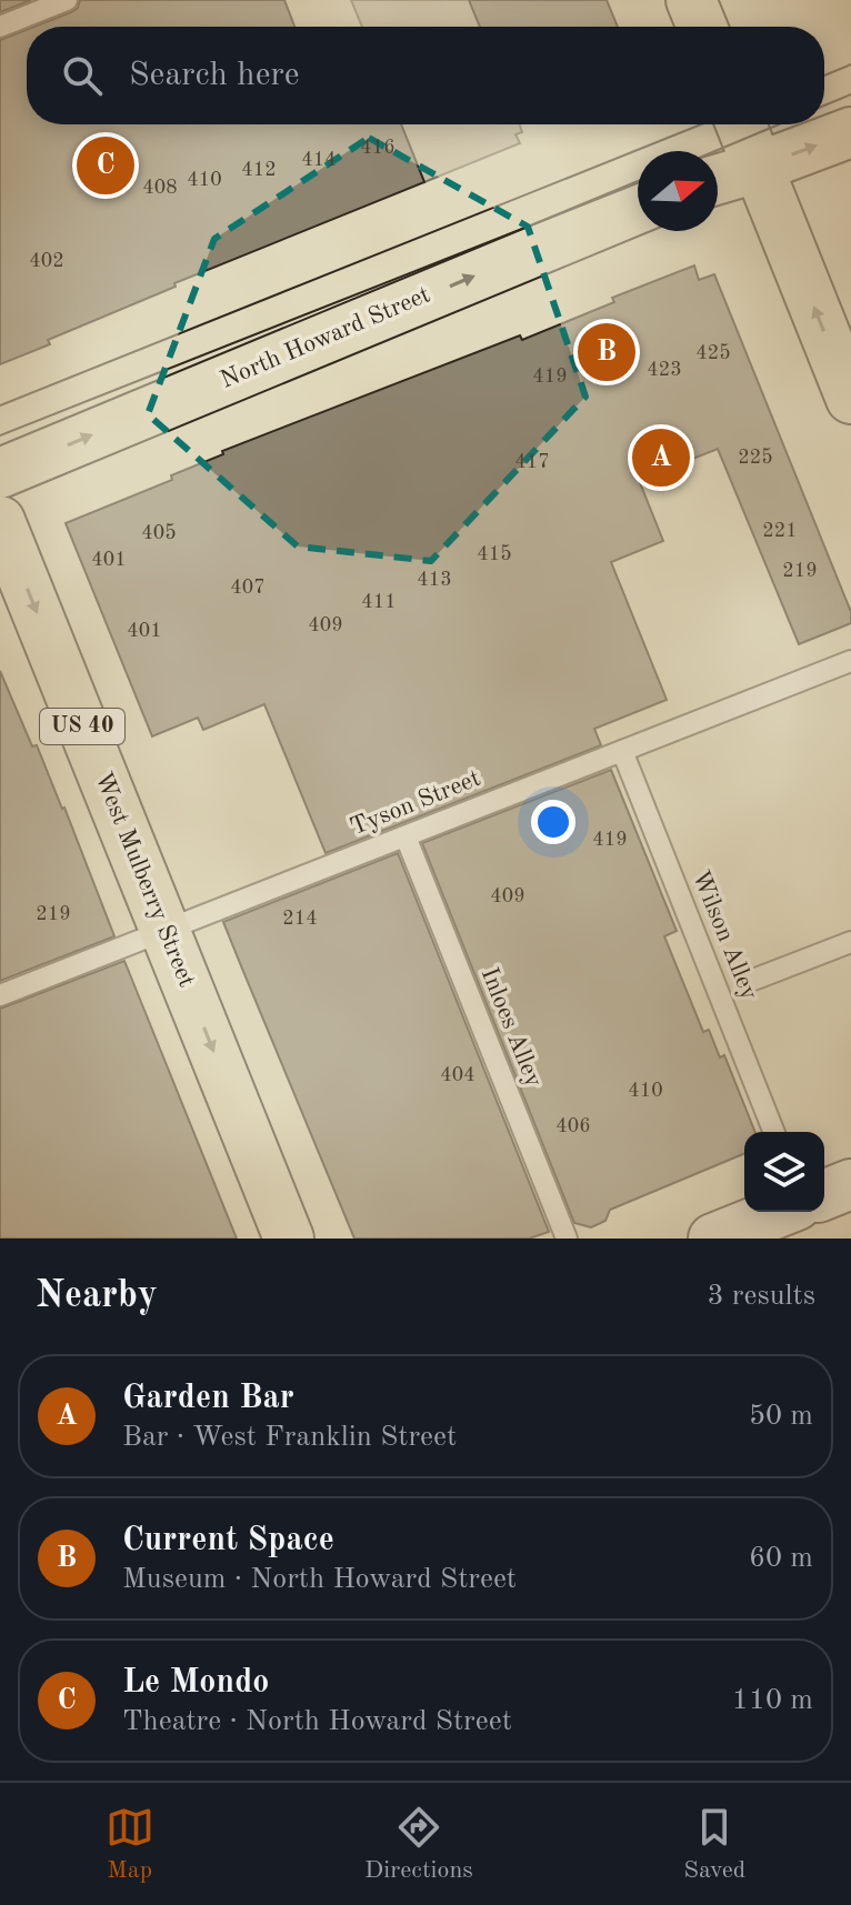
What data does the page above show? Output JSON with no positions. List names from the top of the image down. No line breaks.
{"streets":{"main road":["North Howard Street","US 40","West Mulberry Street"],"lane":["Tyson Street","Wilson Alley","Inloes Alley"]},"crossings":[["Tyson Street","West Mulberry Street"],["Tyson Street","Wilson Alley"],["Tyson Street","Inloes Alley"]],"one_way":["North Howard Street","West Mulberry Street"],"house_numbers":["416","414","412","410","408","402","425","423","419","225","417","221","405","415","401","219","413","407","411","409","401","419","409","219","214","404","410","406"],"north":"right","page":{"search":"Search here","pins":["C","B","A"],"heading":["Nearby","3 results"],"list":[{"mark":"A","name":"Garden Bar","note":"Bar · West Franklin Street","value":"50 m"},{"mark":"B","name":"Current Space","note":"Museum · North Howard Street","value":"60 m"},{"mark":"C","name":"Le Mondo","note":"Theatre · North Howard Street","value":"110 m"}],"nav":["Map","Directions","Saved"]}}
